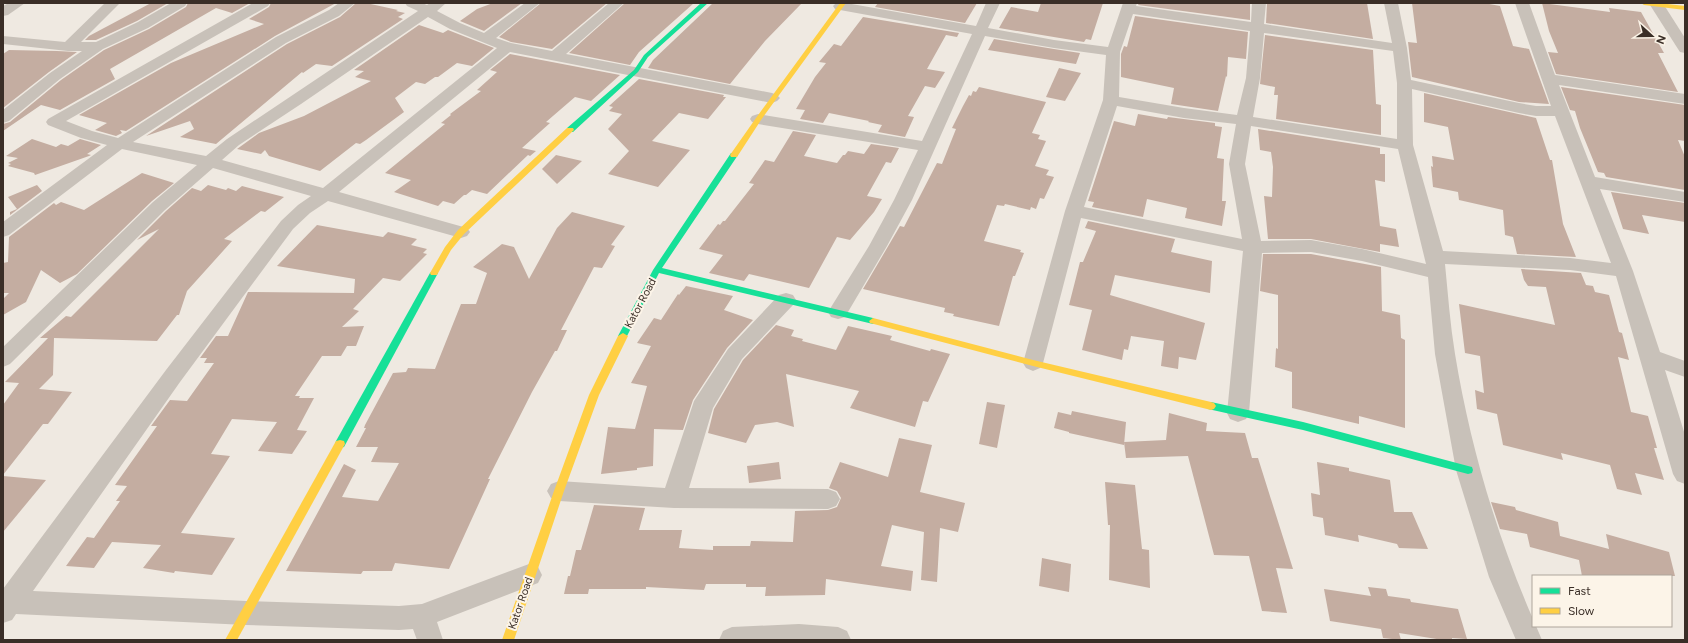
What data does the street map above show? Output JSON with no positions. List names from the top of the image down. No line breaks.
{"streets":{"street":["Kator Road"]},"legend":["Fast","Slow"],"north":"right"}
